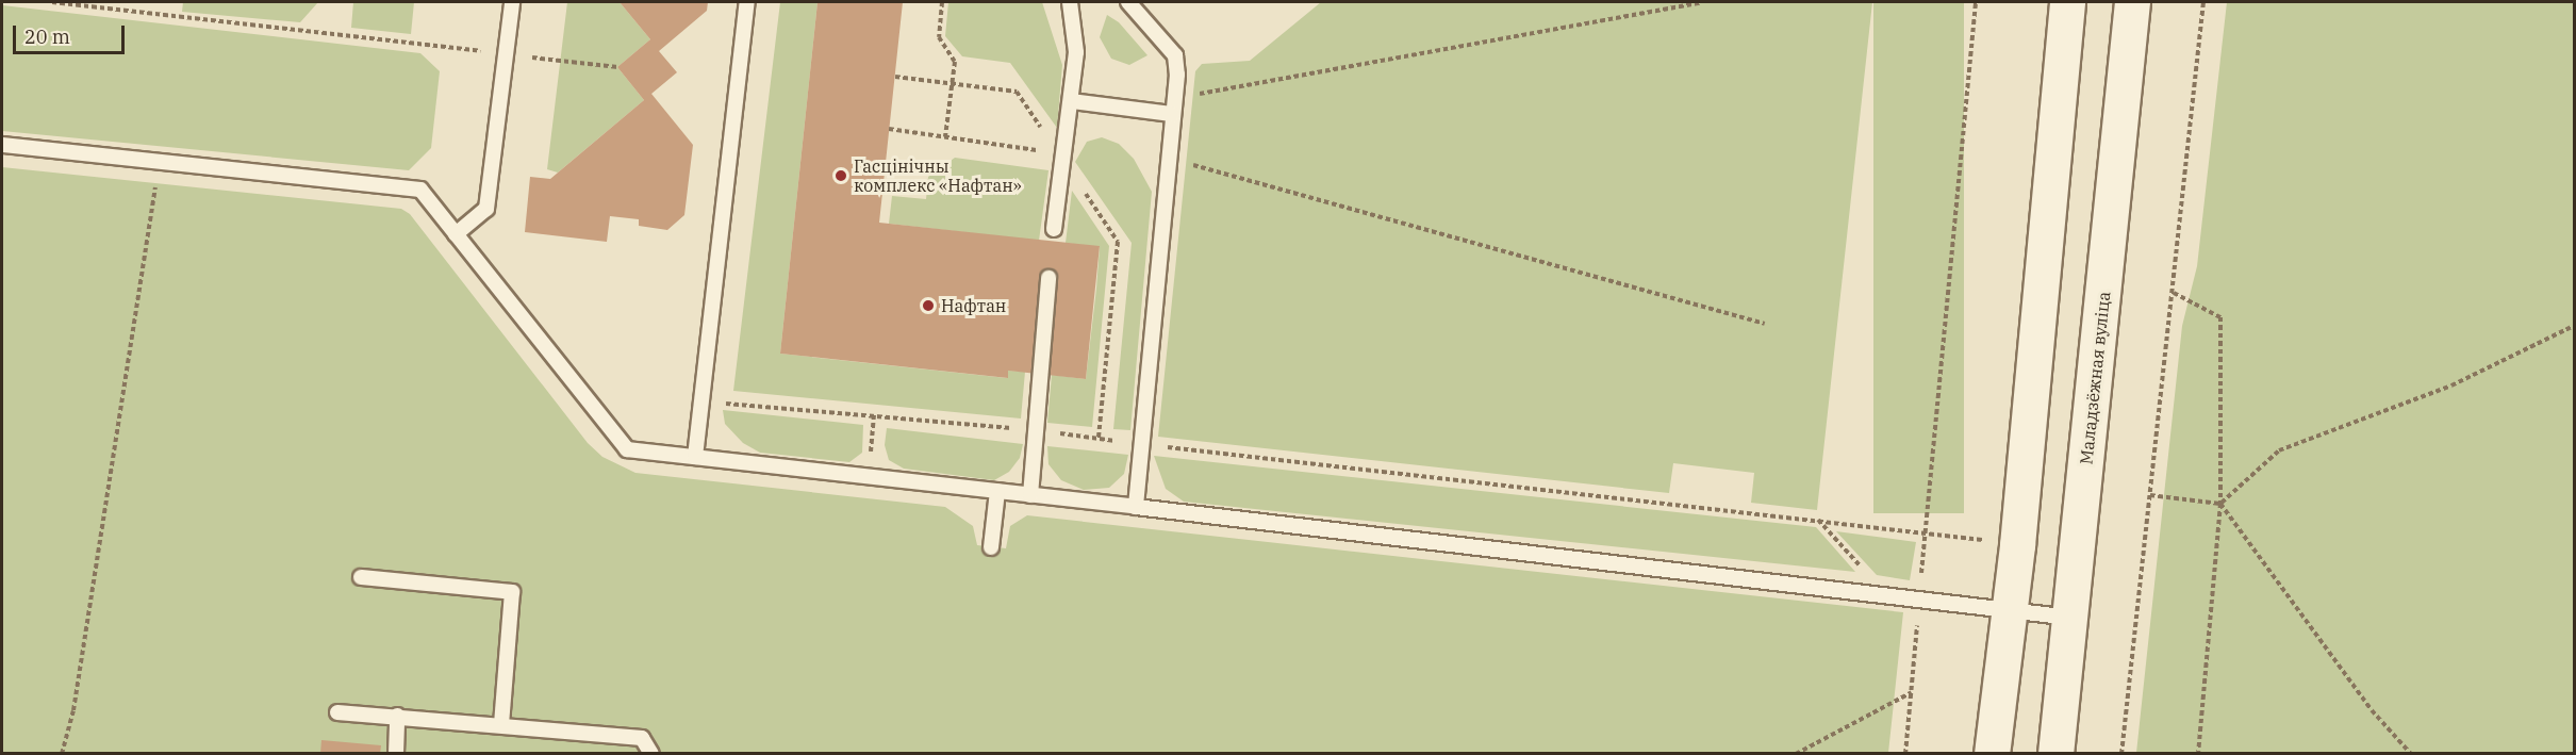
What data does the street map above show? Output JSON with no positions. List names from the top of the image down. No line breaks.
{"streets":{"main road":["Маладзёжная вуліца"]},"places":["Гасцінічны комплекс «Нафтан»","Нафтан"],"scale_bar":"20 m"}
